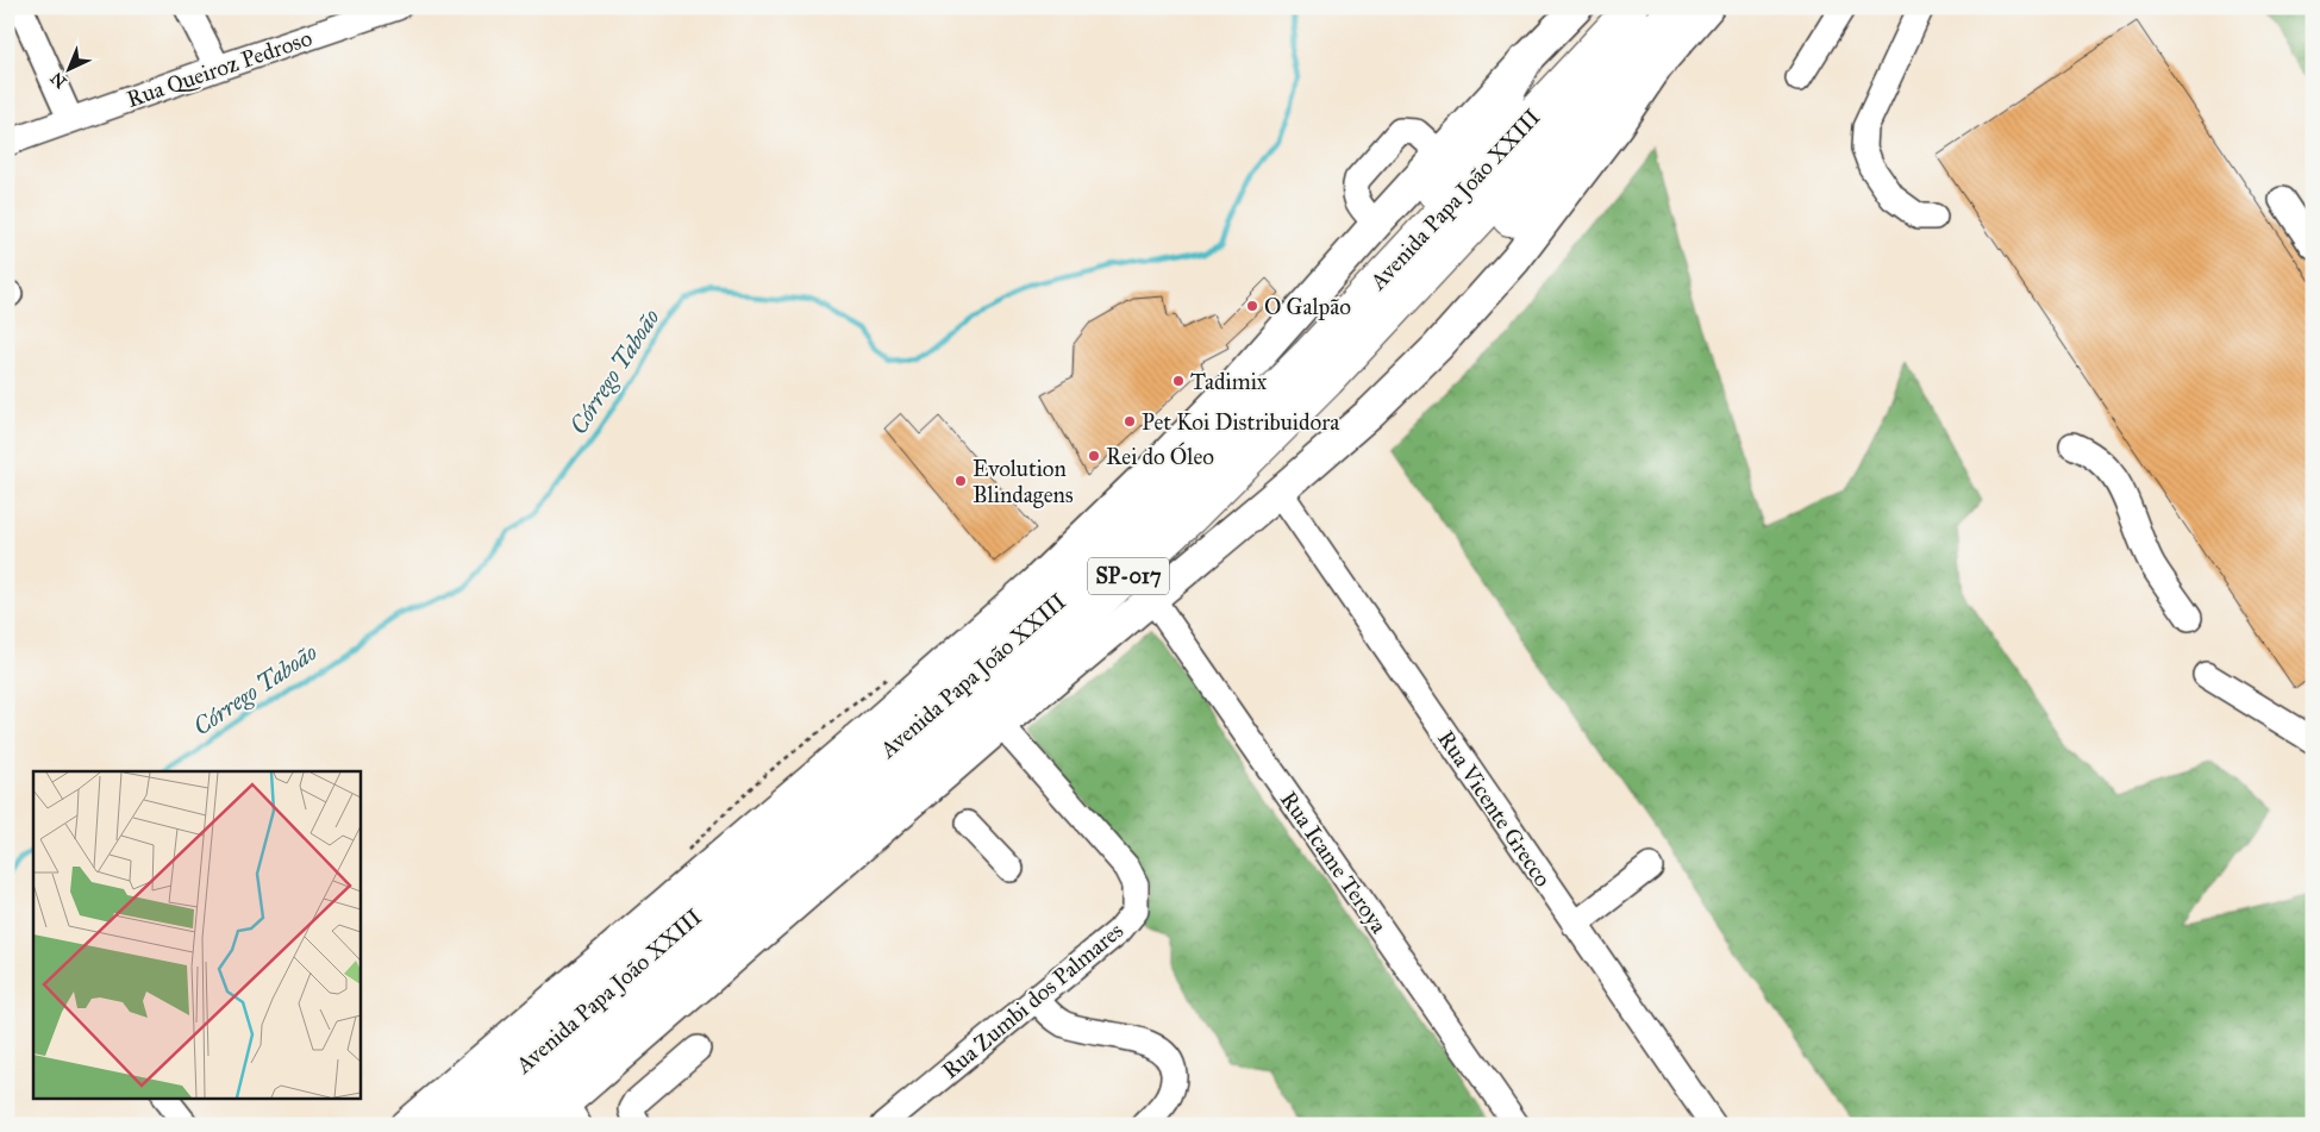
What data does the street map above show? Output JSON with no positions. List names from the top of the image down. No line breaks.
{"streets":{"highway":["Avenida Papa João XXIII","SP-017"],"street":["Rua Queiroz Pedroso","Rua Vicente Grecco","Rua Icame Teroya","Rua Zumbi dos Palmares"]},"water":["Córrego Taboão"],"places":["O Galpão","Tadimix","Pet Koi Distribuidora","Rei do Óleo","Evolution Blindagens"],"north":"bottom left"}
